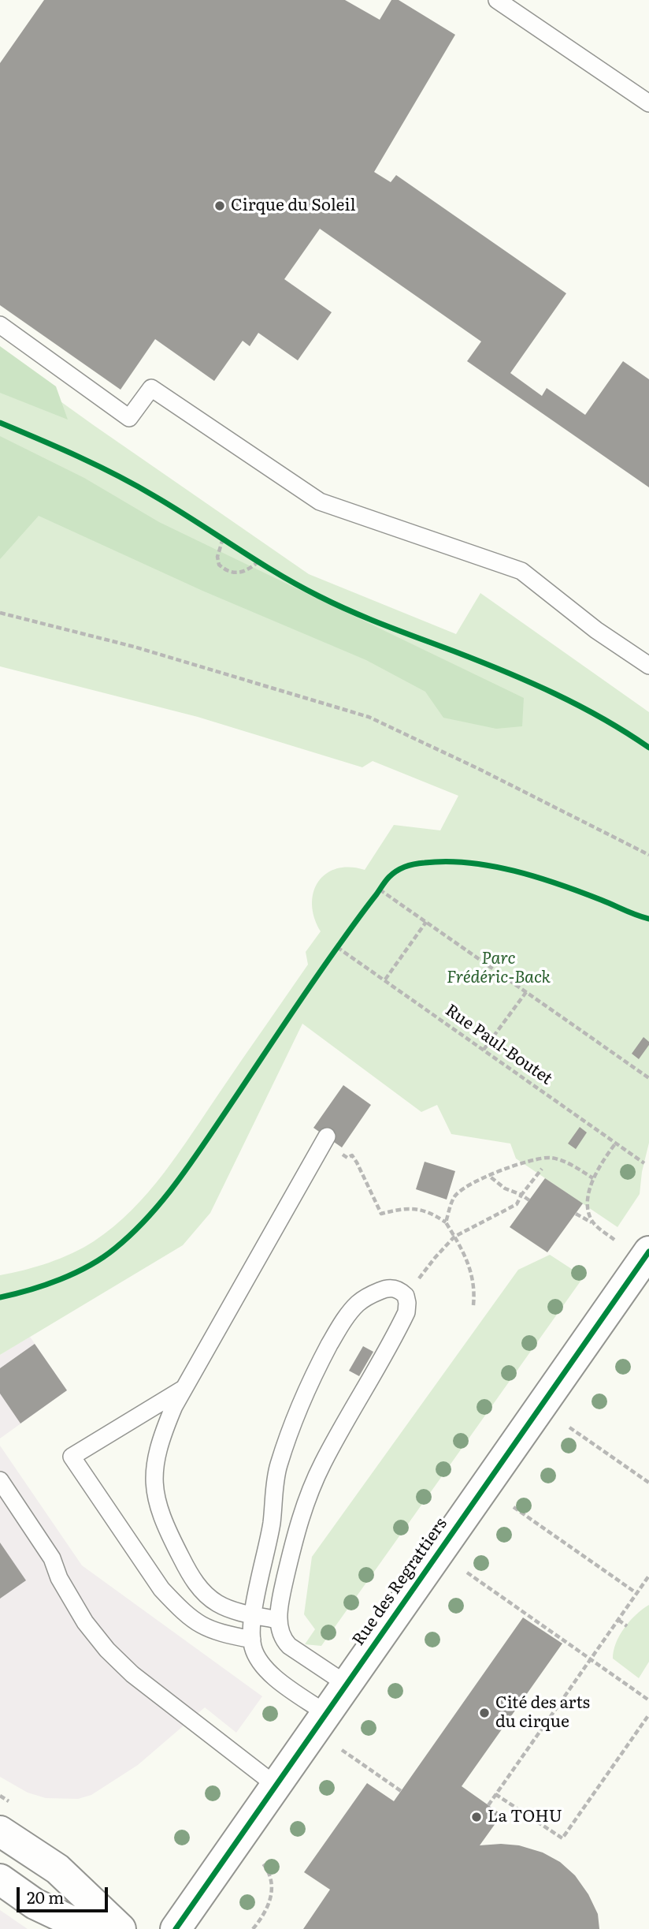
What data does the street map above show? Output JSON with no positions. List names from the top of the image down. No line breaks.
{"streets":{"street":["Rue des Regrattiers"],"path":["Rue Paul-Boutet"]},"parks":["Parc Frédéric-Back"],"places":["Cirque du Soleil","Cité des arts du cirque","La TOHU"],"scale_bar":"20 m"}
